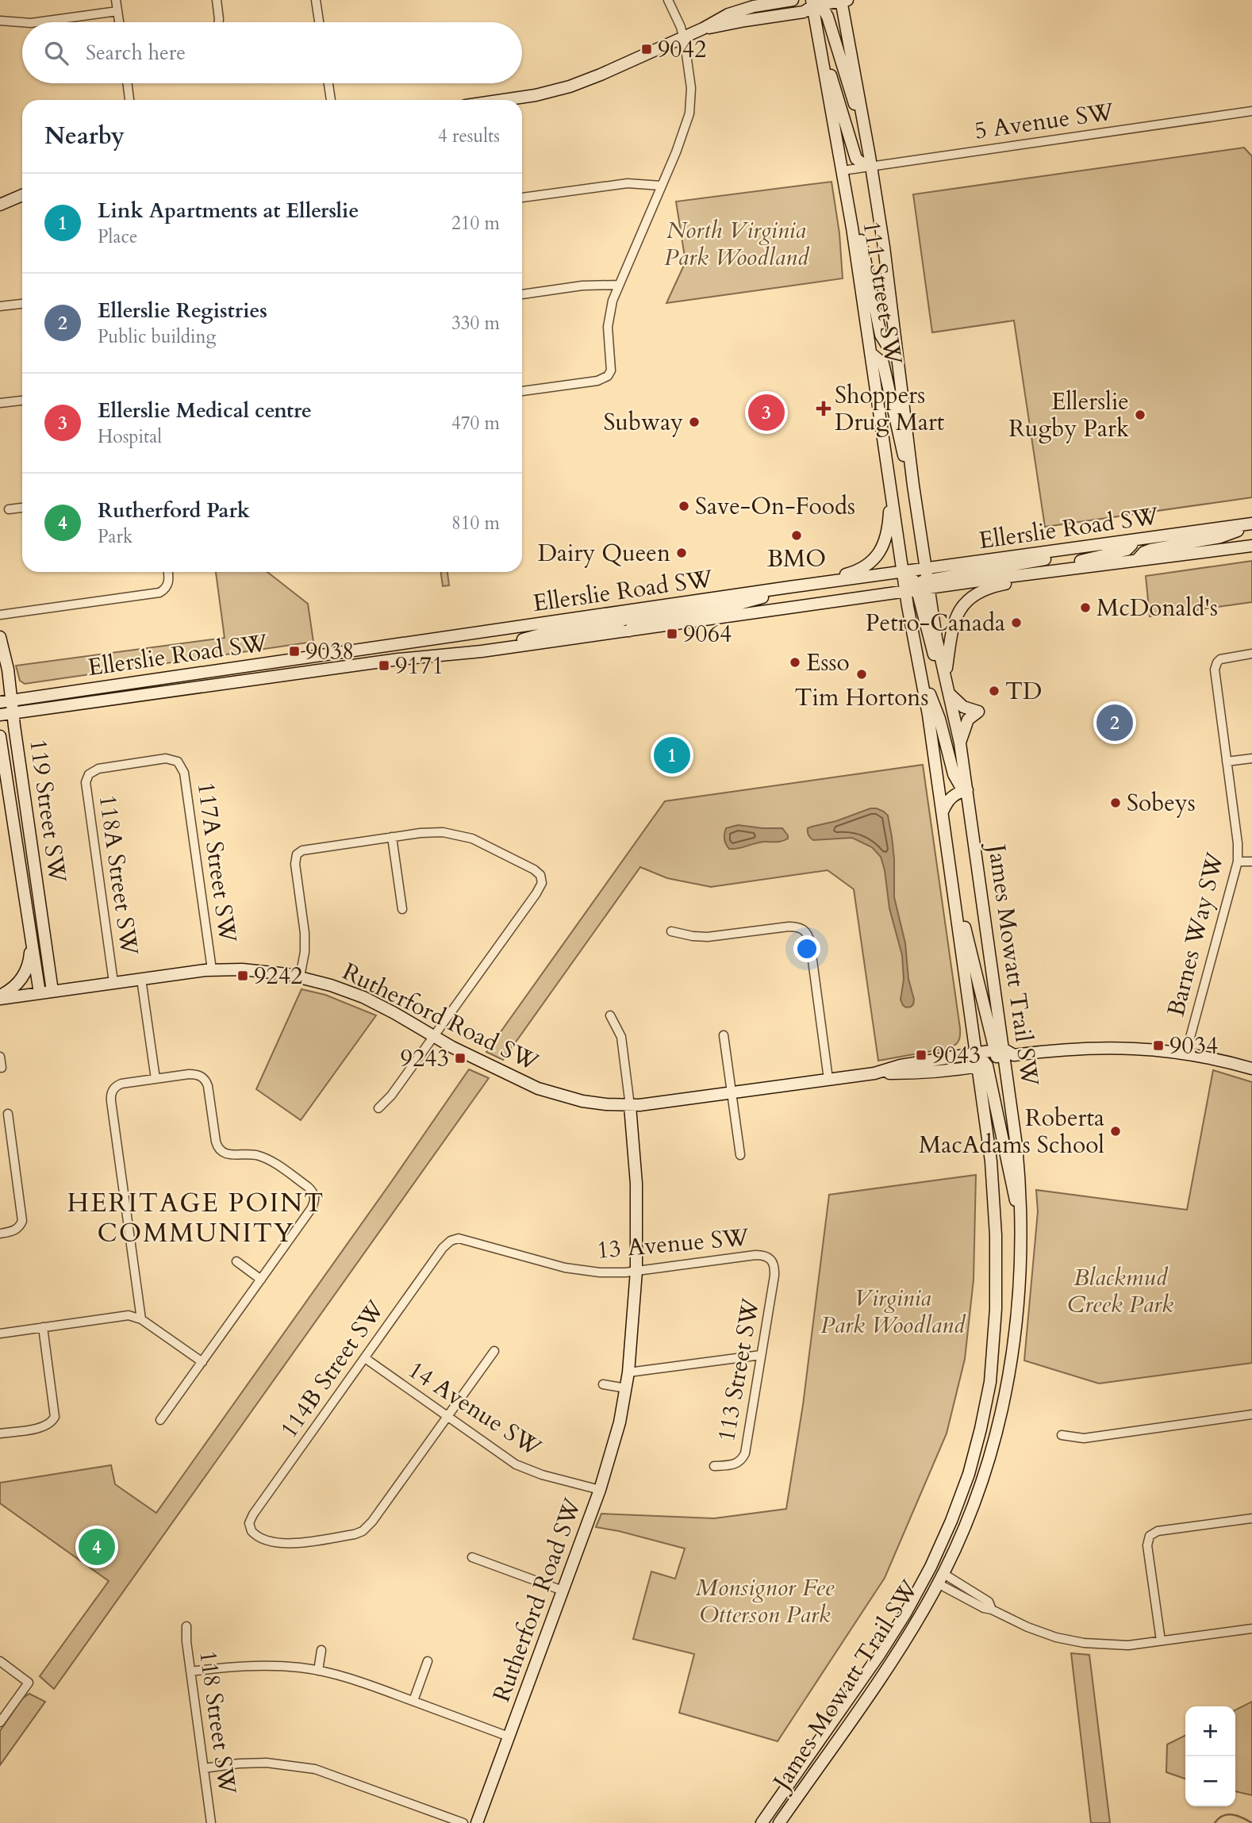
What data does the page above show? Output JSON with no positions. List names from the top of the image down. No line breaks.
{"streets":{"main road":["111 Street SW","Ellerslie Road SW","119 Street SW","James Mowatt Trail SW","Rutherford Road SW"],"street":["5 Avenue SW","117A Street SW","118A Street SW","Barnes Way SW","13 Avenue SW","114B Street SW","113 Street SW","14 Avenue SW","118 Street SW"]},"crossings":[["5 Avenue SW","111 Street SW"],["111 Street SW","Ellerslie Road SW"],["111 Street SW","James Mowatt Trail SW"],["Ellerslie Road SW","119 Street SW"],["Ellerslie Road SW","James Mowatt Trail SW"],["119 Street SW","Rutherford Road SW"],["117A Street SW","118A Street SW"],["117A Street SW","Rutherford Road SW"],["118A Street SW","Rutherford Road SW"],["Barnes Way SW","Rutherford Road SW"],["James Mowatt Trail SW","Rutherford Road SW"],["Rutherford Road SW","13 Avenue SW"],["Rutherford Road SW","14 Avenue SW"],["13 Avenue SW","114B Street SW"],["13 Avenue SW","113 Street SW"],["114B Street SW","14 Avenue SW"]],"districts":["HERITAGE POINT COMMUNITY"],"parks":["North Virginia Park Woodland","Blackmud Creek Park","Virginia Park Woodland","Monsignor Fee Otterson Park"],"places":{"transit":["9042","9064","9038","9171","9242","9034","9043","9243"],"health":["Shoppers Drug Mart"],"other":["Ellerslie Rugby Park","Subway","Save-On-Foods","BMO","Dairy Queen","McDonald's","Petro-Canada","Esso","Tim Hortons","TD","Sobeys","Roberta MacAdams School"]},"page":{"search":"Search here","heading":["Nearby","4 results"],"list":[{"mark":"1","name":"Link Apartments at Ellerslie","note":"Place","value":"210 m"},{"mark":"2","name":"Ellerslie Registries","note":"Public building","value":"330 m"},{"mark":"3","name":"Ellerslie Medical centre","note":"Hospital","value":"470 m"},{"mark":"4","name":"Rutherford Park","note":"Park","value":"810 m"}],"pins":["3","2","1","4"],"map_buttons":["+","−"]}}
